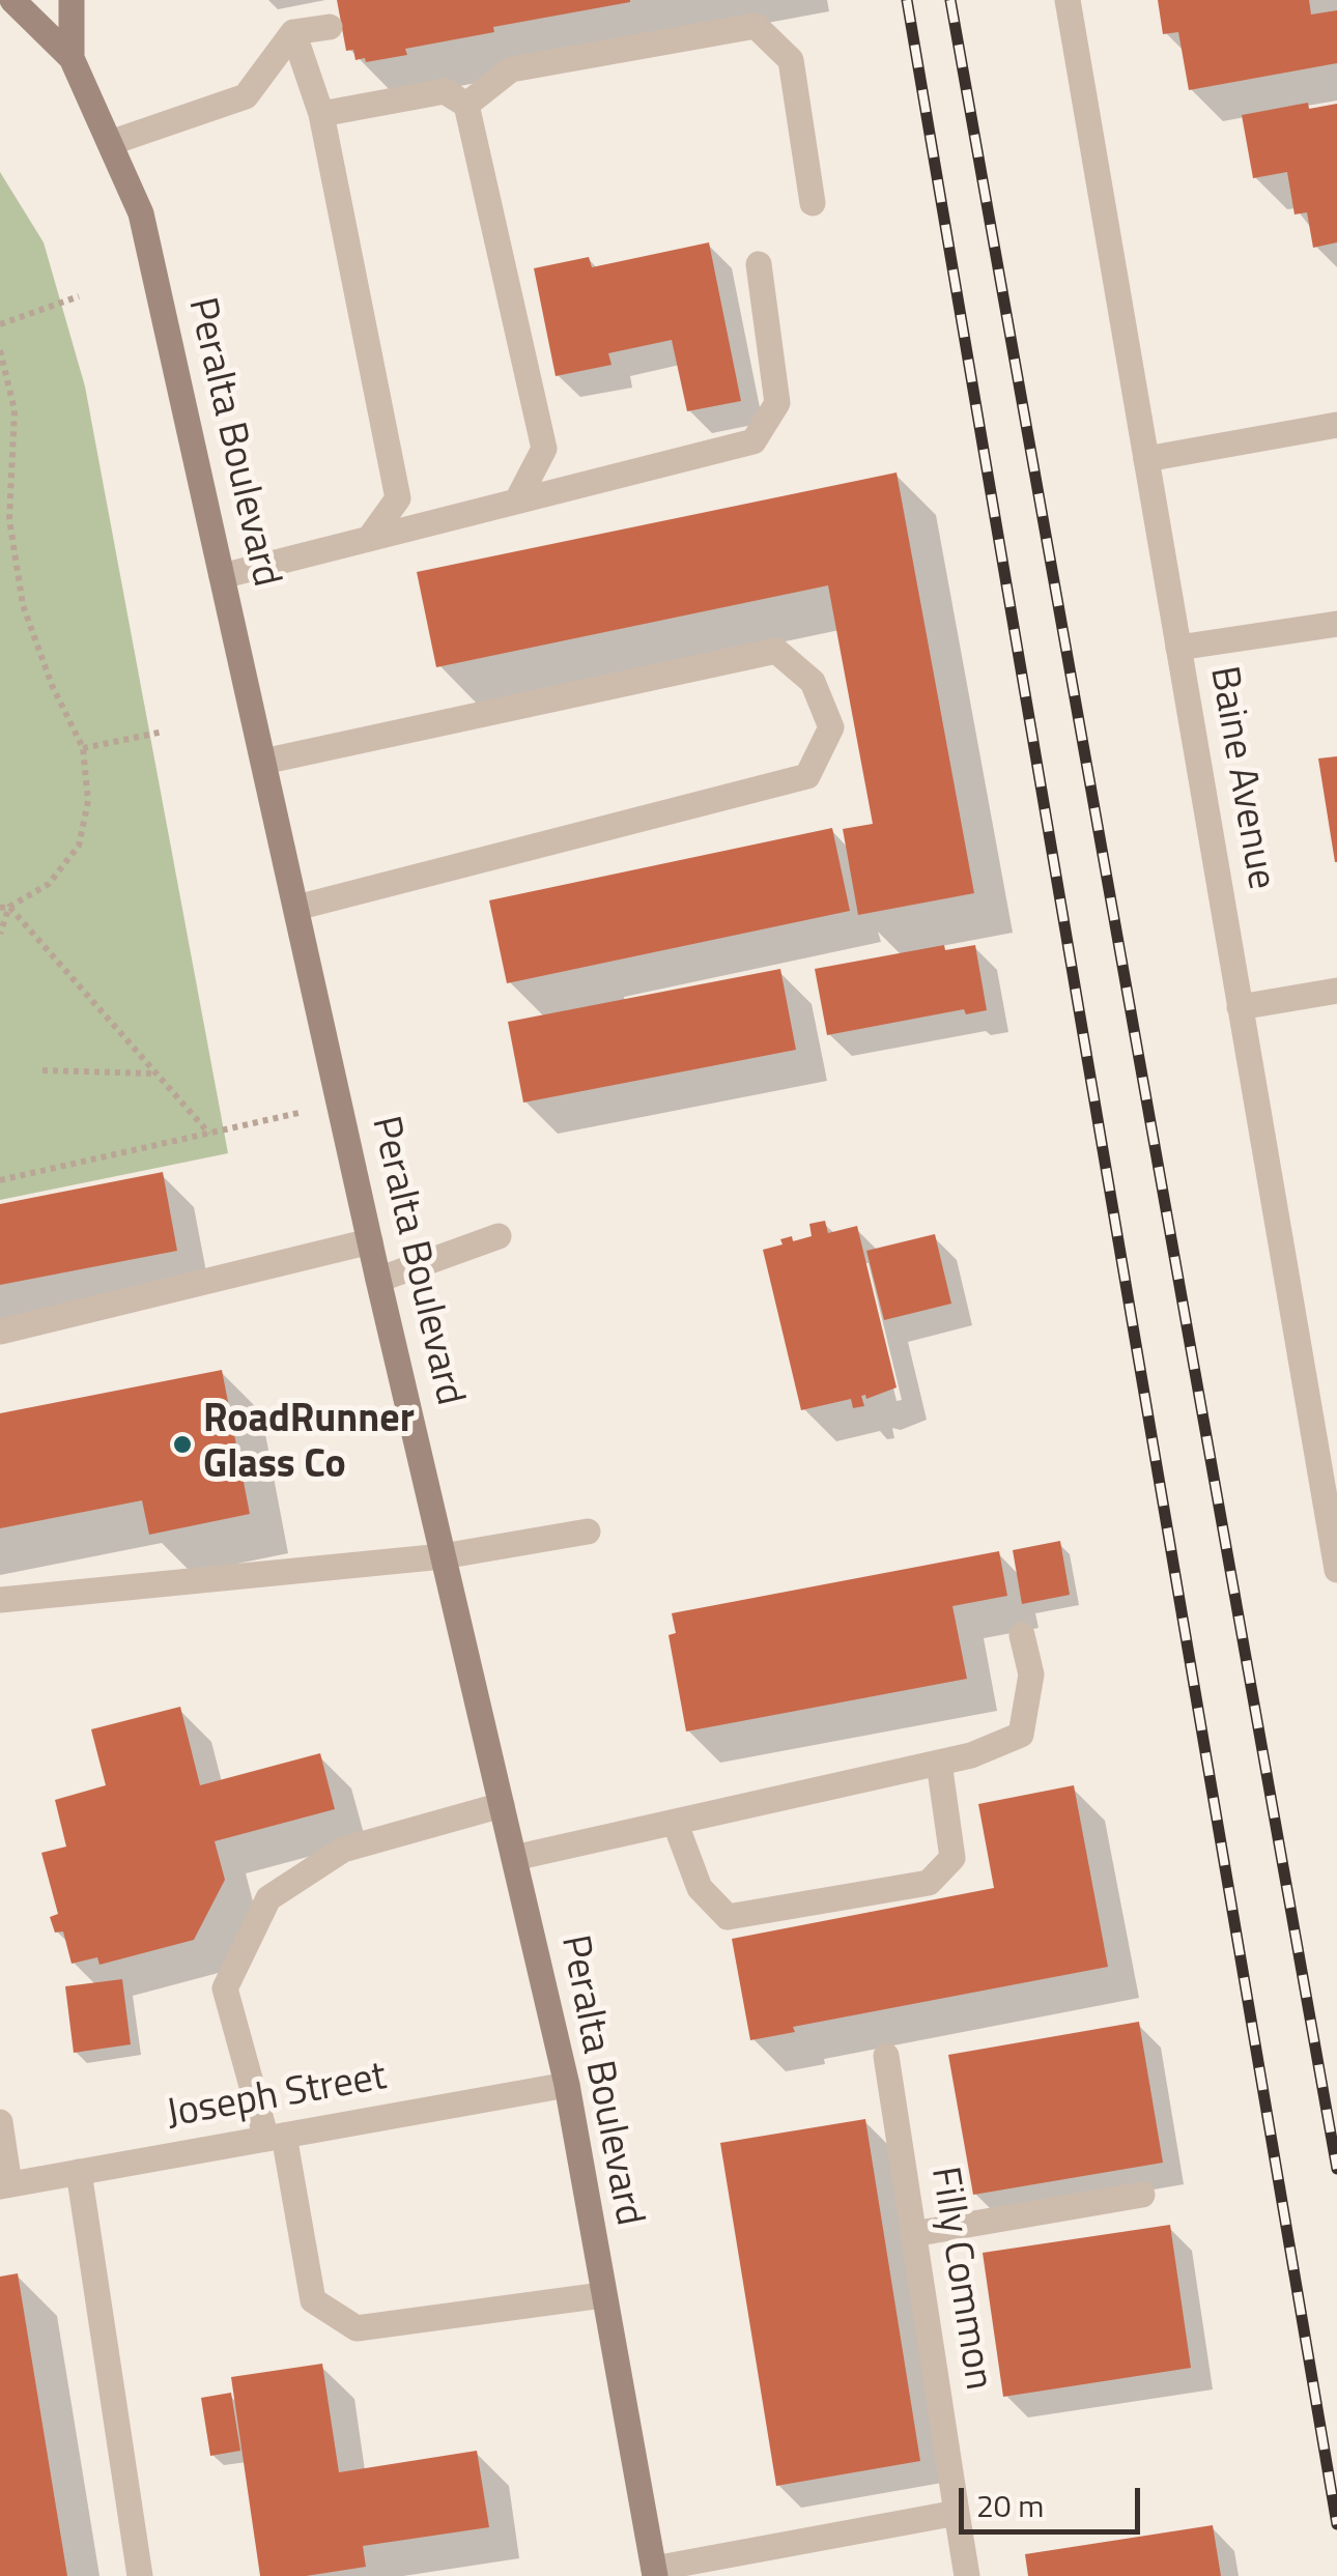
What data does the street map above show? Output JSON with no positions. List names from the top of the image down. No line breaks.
{"streets":{"main road":["Peralta Boulevard"],"street":["Baine Avenue","Joseph Street","Filly Common"]},"crossings":[["Peralta Boulevard","Joseph Street"]],"places":["RoadRunner Glass Co"],"scale_bar":"20 m"}
